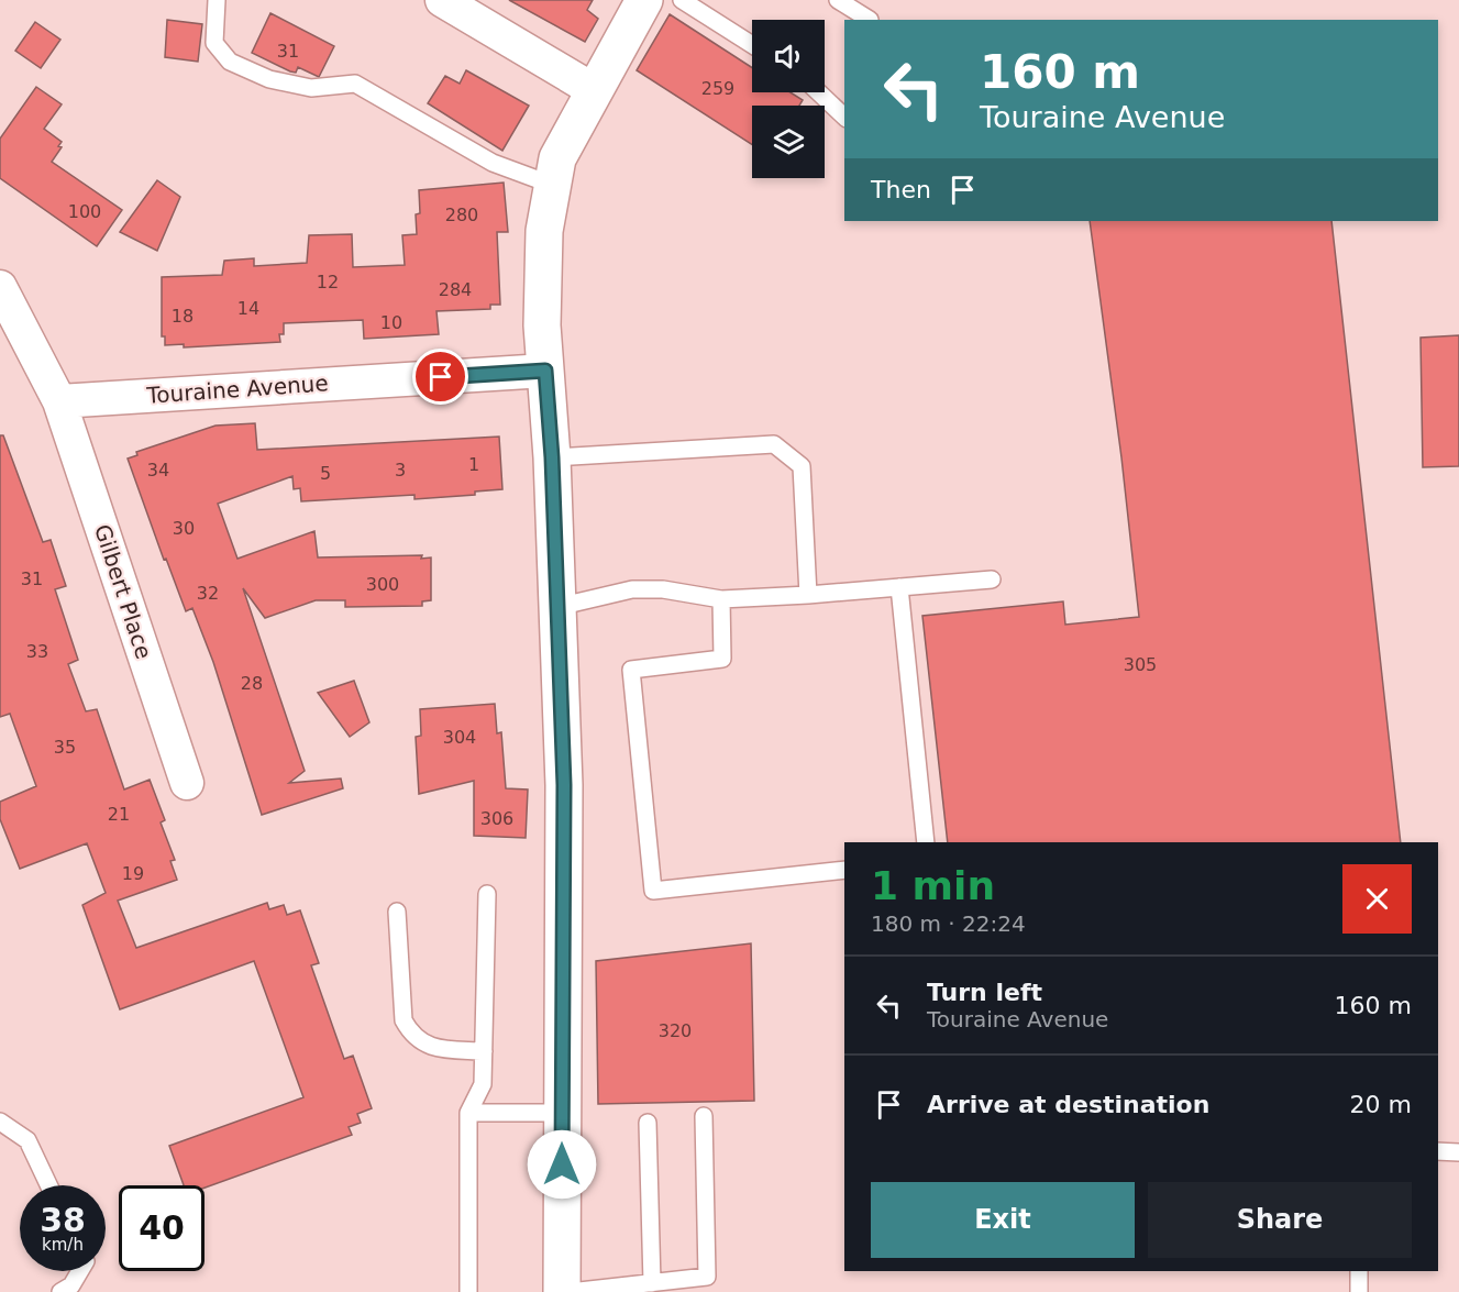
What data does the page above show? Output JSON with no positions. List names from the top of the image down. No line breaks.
{"streets":{"street":["Touraine Avenue","Gilbert Place"]},"crossings":[["Touraine Avenue","Gilbert Place"]],"house_numbers":["31","259","100","280","12","284","14","18","10","1","34","3","5","30","31","300","32","33","305","28","304","35","21","306","19","320"],"page":{"turn":["160 m","Touraine Avenue"],"then":"Then","heading":["1 min","180 m · 22:24"],"list":[{"name":"Turn left","note":"Touraine Avenue","value":"160 m"},{"name":"Arrive at destination","value":"20 m"}],"buttons":["Exit","Share"],"speed":"38 km/h","limit":"40"}}
